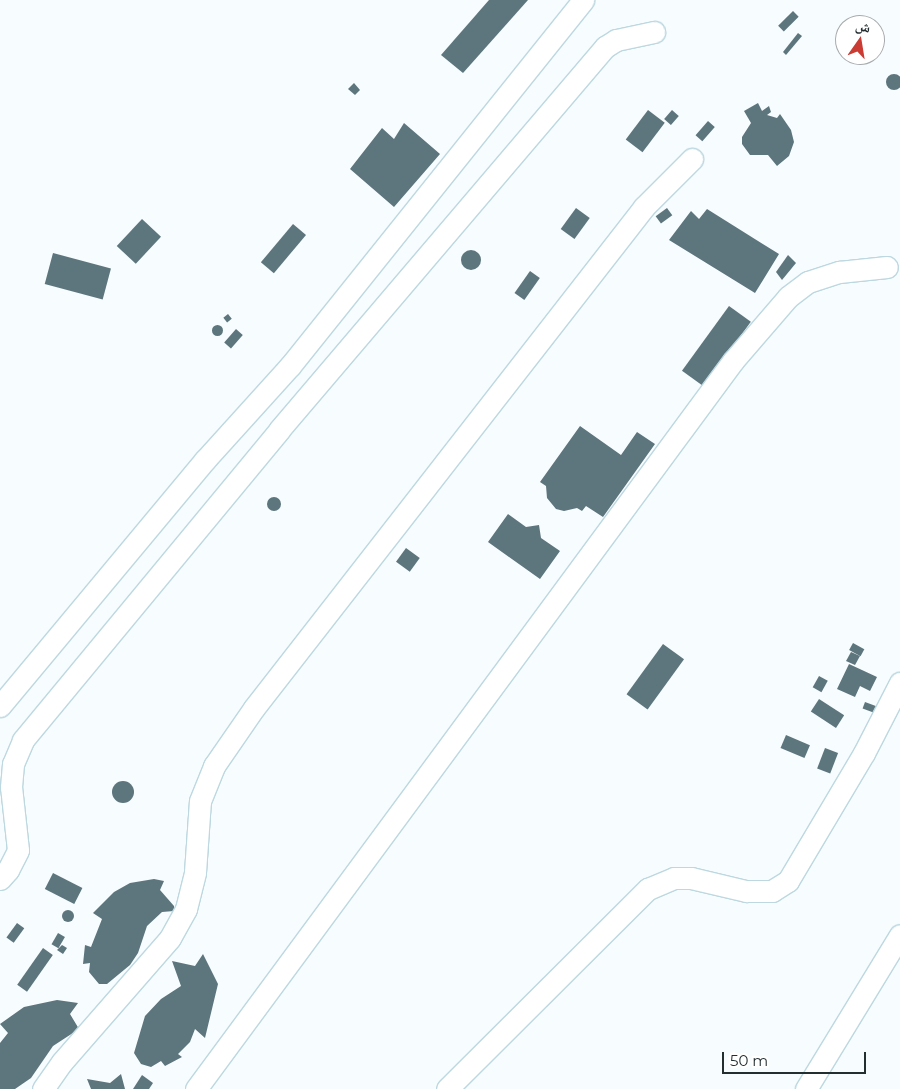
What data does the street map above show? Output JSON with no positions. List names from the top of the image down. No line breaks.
{"scale_bar":"50 m","north":"top"}
